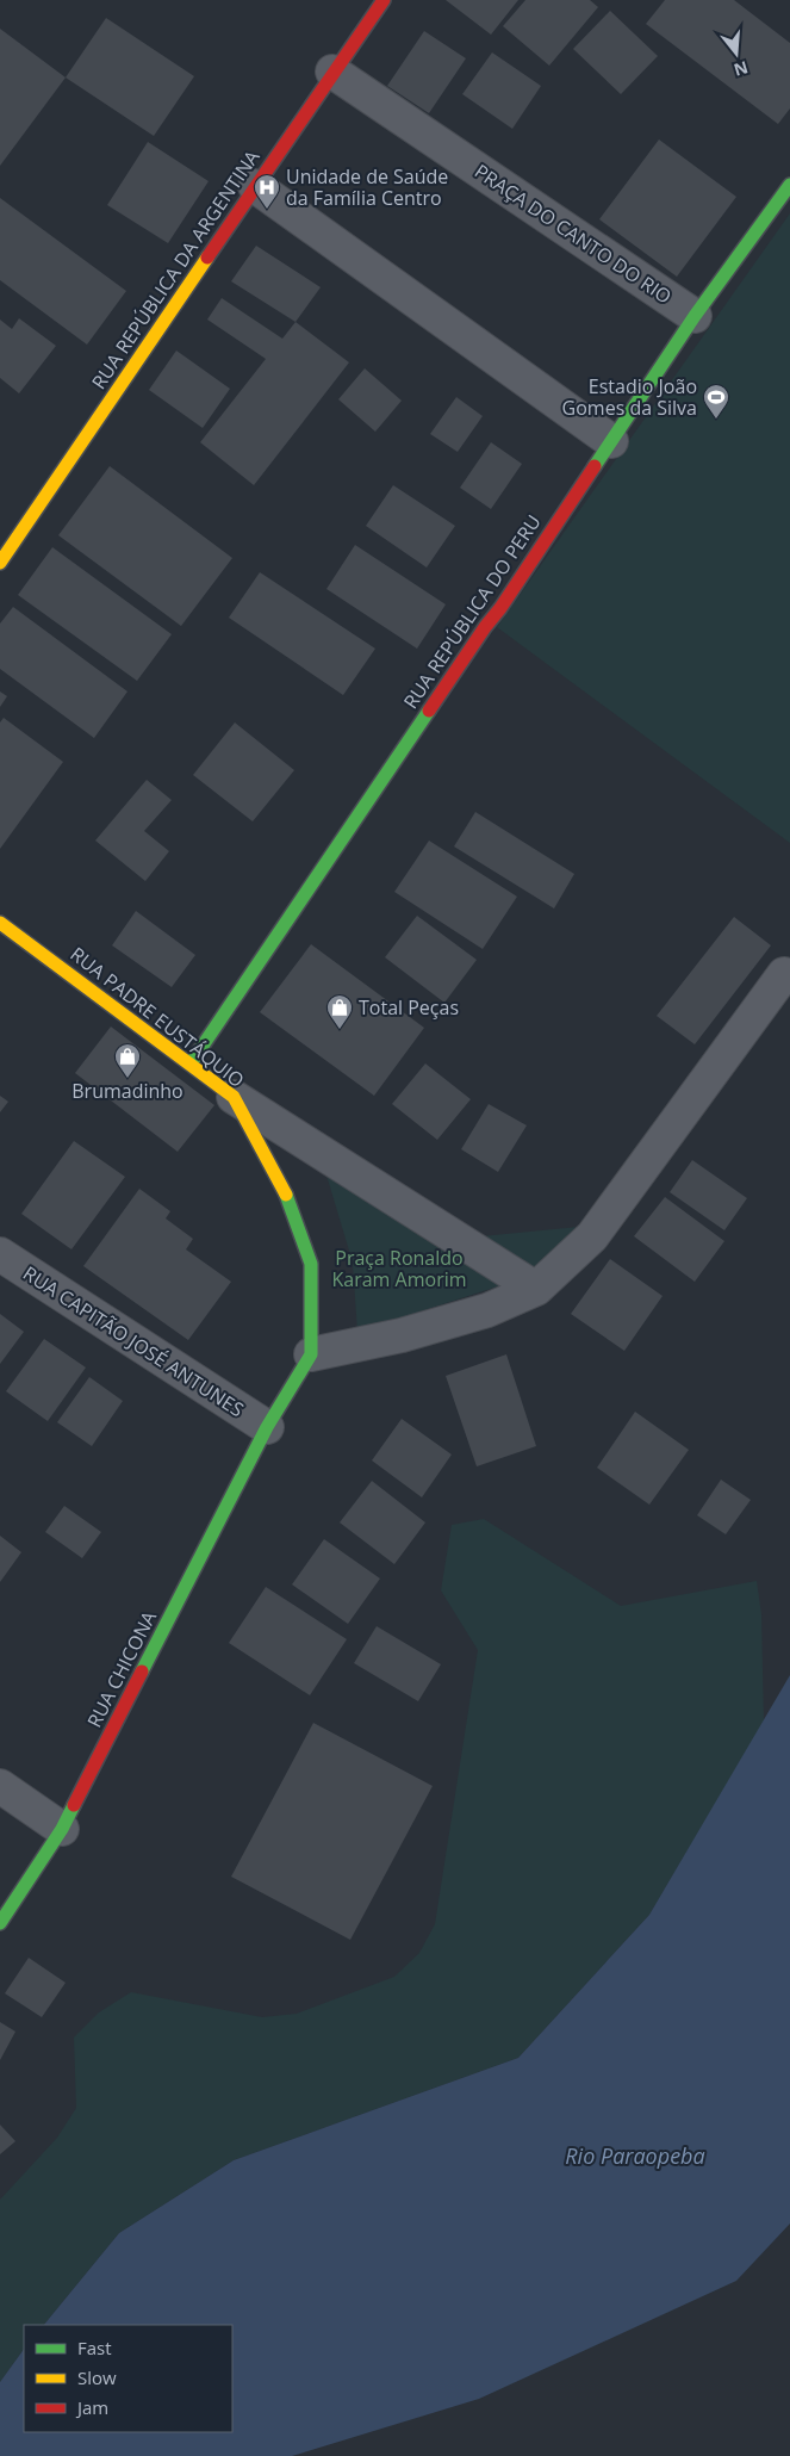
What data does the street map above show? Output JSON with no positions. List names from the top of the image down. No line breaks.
{"streets":{"street":["PRAÇA DO CANTO DO RIO","RUA REPÚBLICA DA ARGENTINA","RUA REPÚBLICA DO PERU","RUA PADRE EUSTÁQUIO","RUA CAPITÃO JOSÉ ANTUNES","RUA CHICONA"]},"crossings":[["PRAÇA DO CANTO DO RIO","RUA REPÚBLICA DA ARGENTINA"],["PRAÇA DO CANTO DO RIO","RUA REPÚBLICA DO PERU"],["RUA REPÚBLICA DO PERU","RUA PADRE EUSTÁQUIO"],["RUA CAPITÃO JOSÉ ANTUNES","RUA CHICONA"]],"water":["Rio Paraopeba"],"parks":["Praça Ronaldo Karam Amorim"],"places":{"hospital":["Unidade de Saúde da Família Centro"],"sports":["Estadio João Gomes da Silva"],"shop":["Total Peças","Brumadinho"]},"legend":["Fast","Slow","Jam"],"north":"bottom"}
